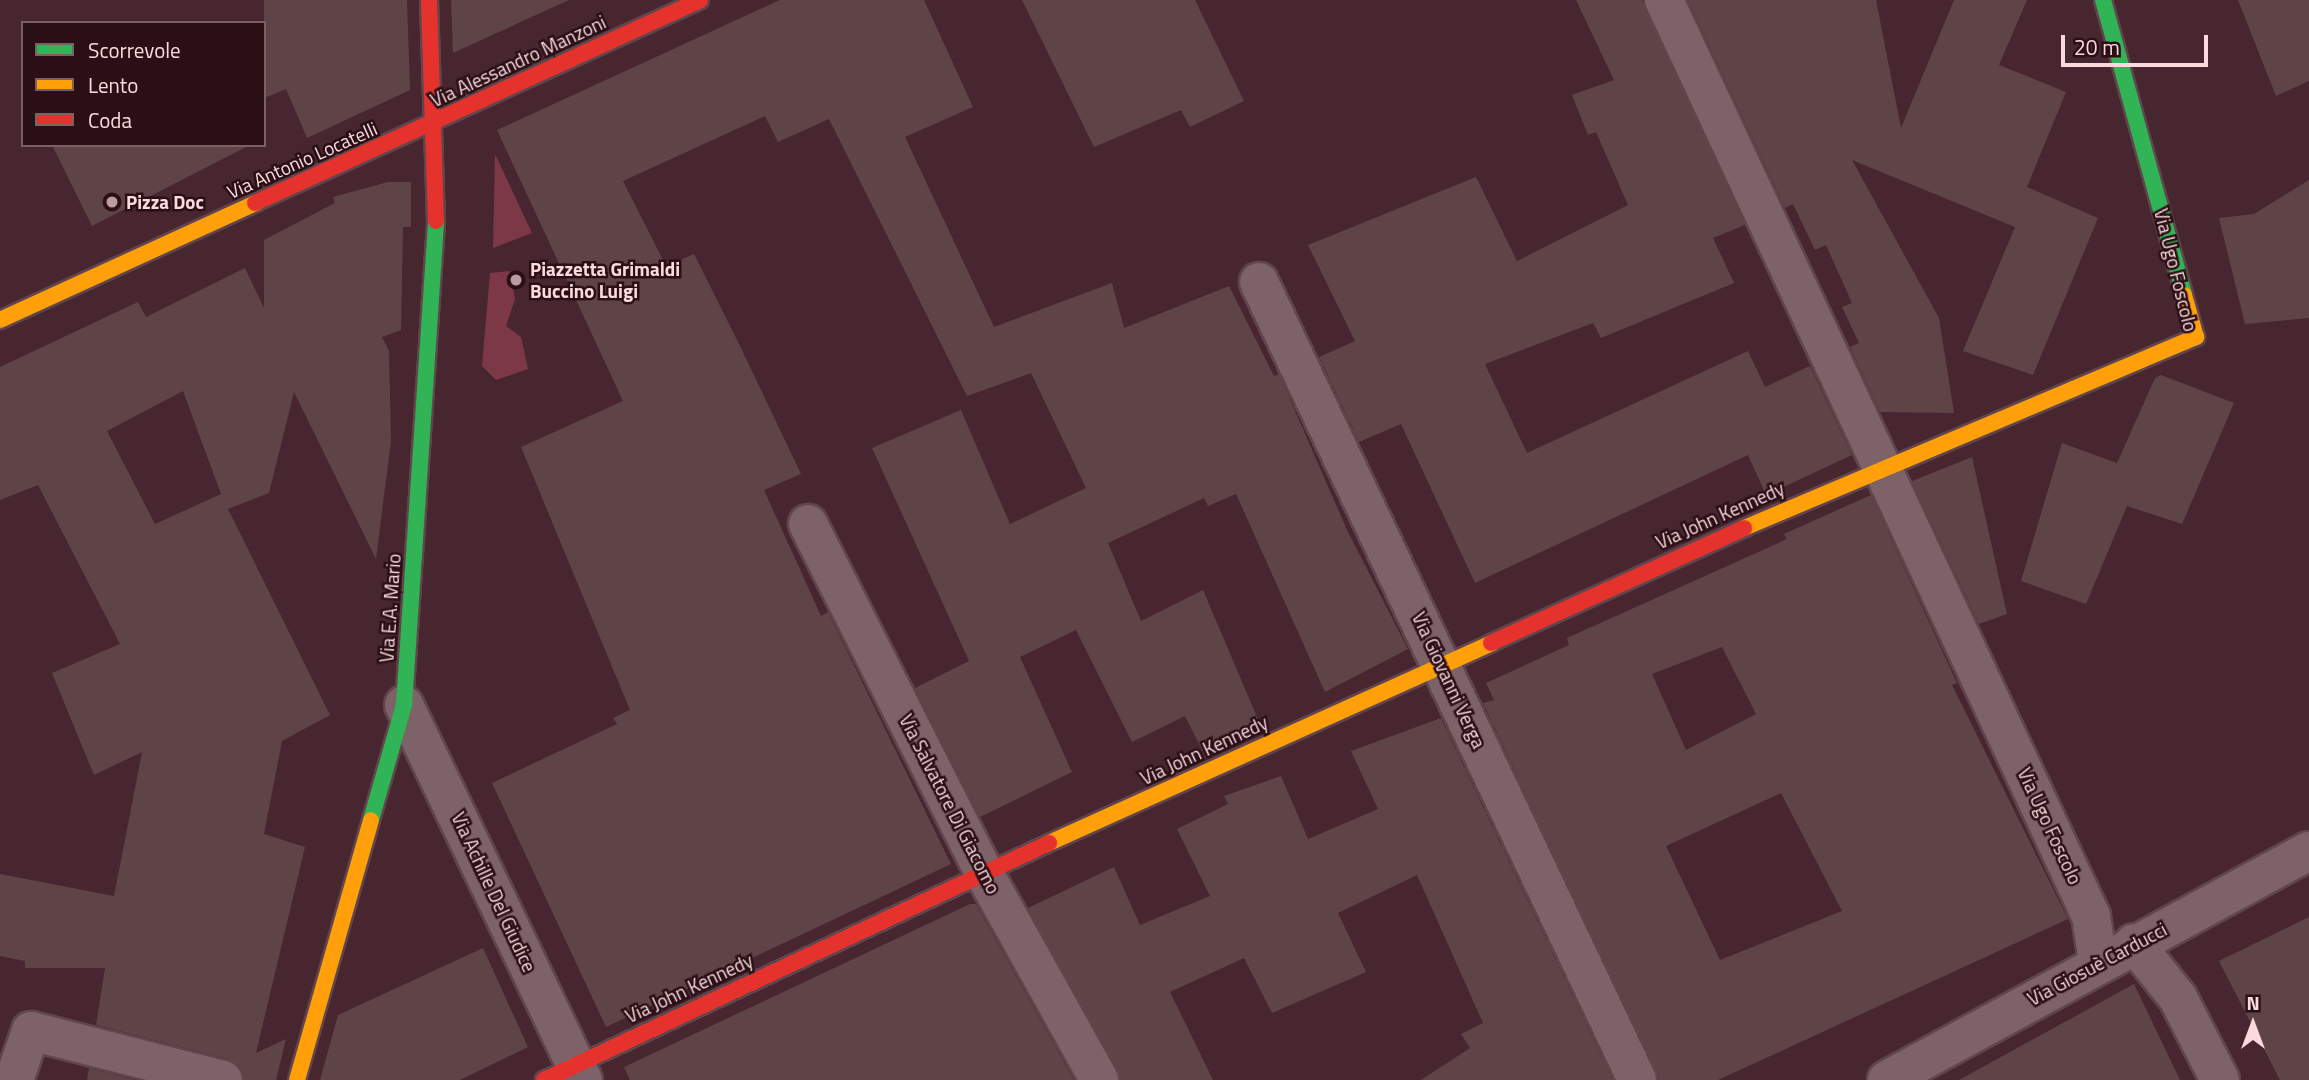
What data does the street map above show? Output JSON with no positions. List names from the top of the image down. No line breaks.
{"streets":{"street":["Via Alessandro Manzoni","Via Antonio Locatelli","Via Ugo Foscolo","Via John Kennedy","Via E.A. Mario","Via Giovanni Verga","Via Salvatore Di Giacomo","Via Achille Del Giudice","Via Giosuè Carducci"]},"crossings":[["Via Alessandro Manzoni","Via Antonio Locatelli"],["Via Alessandro Manzoni","Via E.A. Mario"],["Via Antonio Locatelli","Via E.A. Mario"],["Via Ugo Foscolo","Via John Kennedy"],["Via Ugo Foscolo","Via Giosuè Carducci"],["Via John Kennedy","Via Giovanni Verga"],["Via John Kennedy","Via Salvatore Di Giacomo"],["Via John Kennedy","Via Achille Del Giudice"],["Via E.A. Mario","Via Achille Del Giudice"]],"places":["Pizza Doc","Piazzetta Grimaldi Buccino Luigi"],"legend":["Scorrevole","Lento","Coda"],"scale_bar":"20 m","north":"top"}
